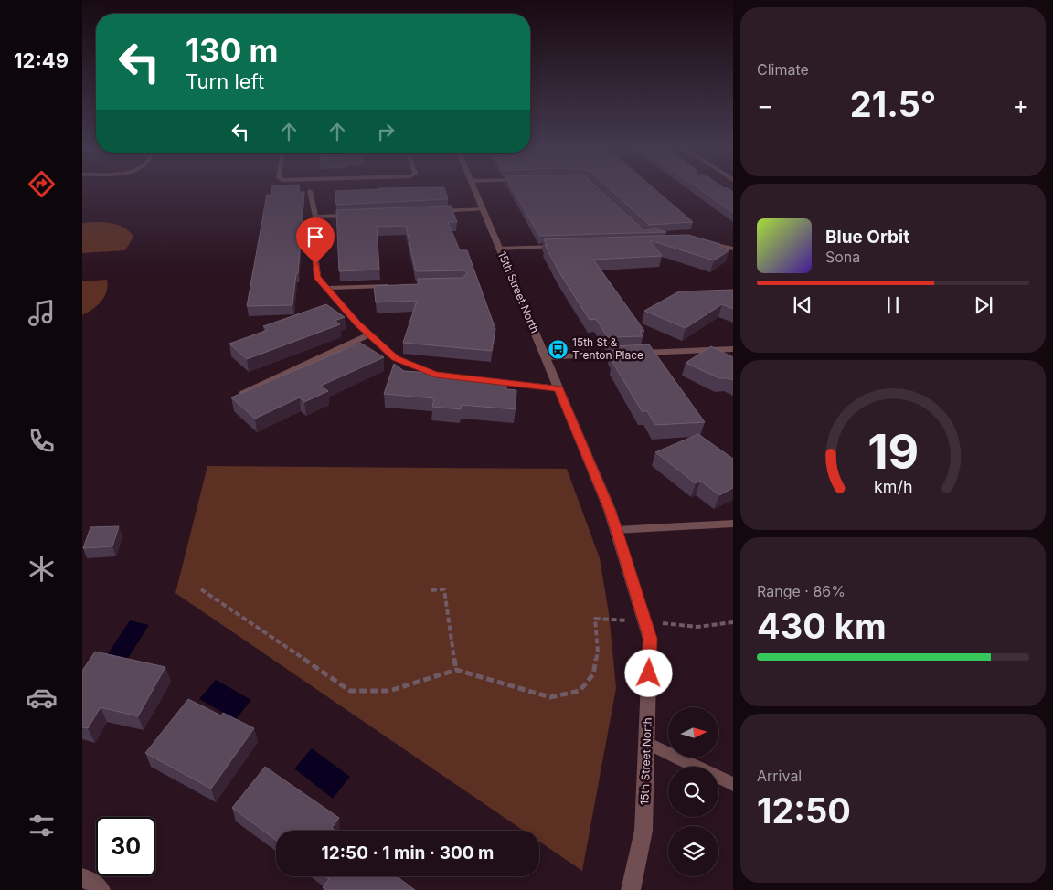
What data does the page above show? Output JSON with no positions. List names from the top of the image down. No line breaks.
{"streets":{"street":["15th Street North"]},"places":{"bus stop":["15th St & Trenton Place"]},"north":"right","page":{"tabs":"12:49","tile":["Climate",["Range · 86%","430 km"],["Arrival","12:50"]],"turn":["130 m","Turn left"],"heat":["−","21.5°","+"],"song":["Blue Orbit","Sona"],"limit":"30","trip":"12:50 · 1 min · 300 m","gauge":["19","km/h"]}}
